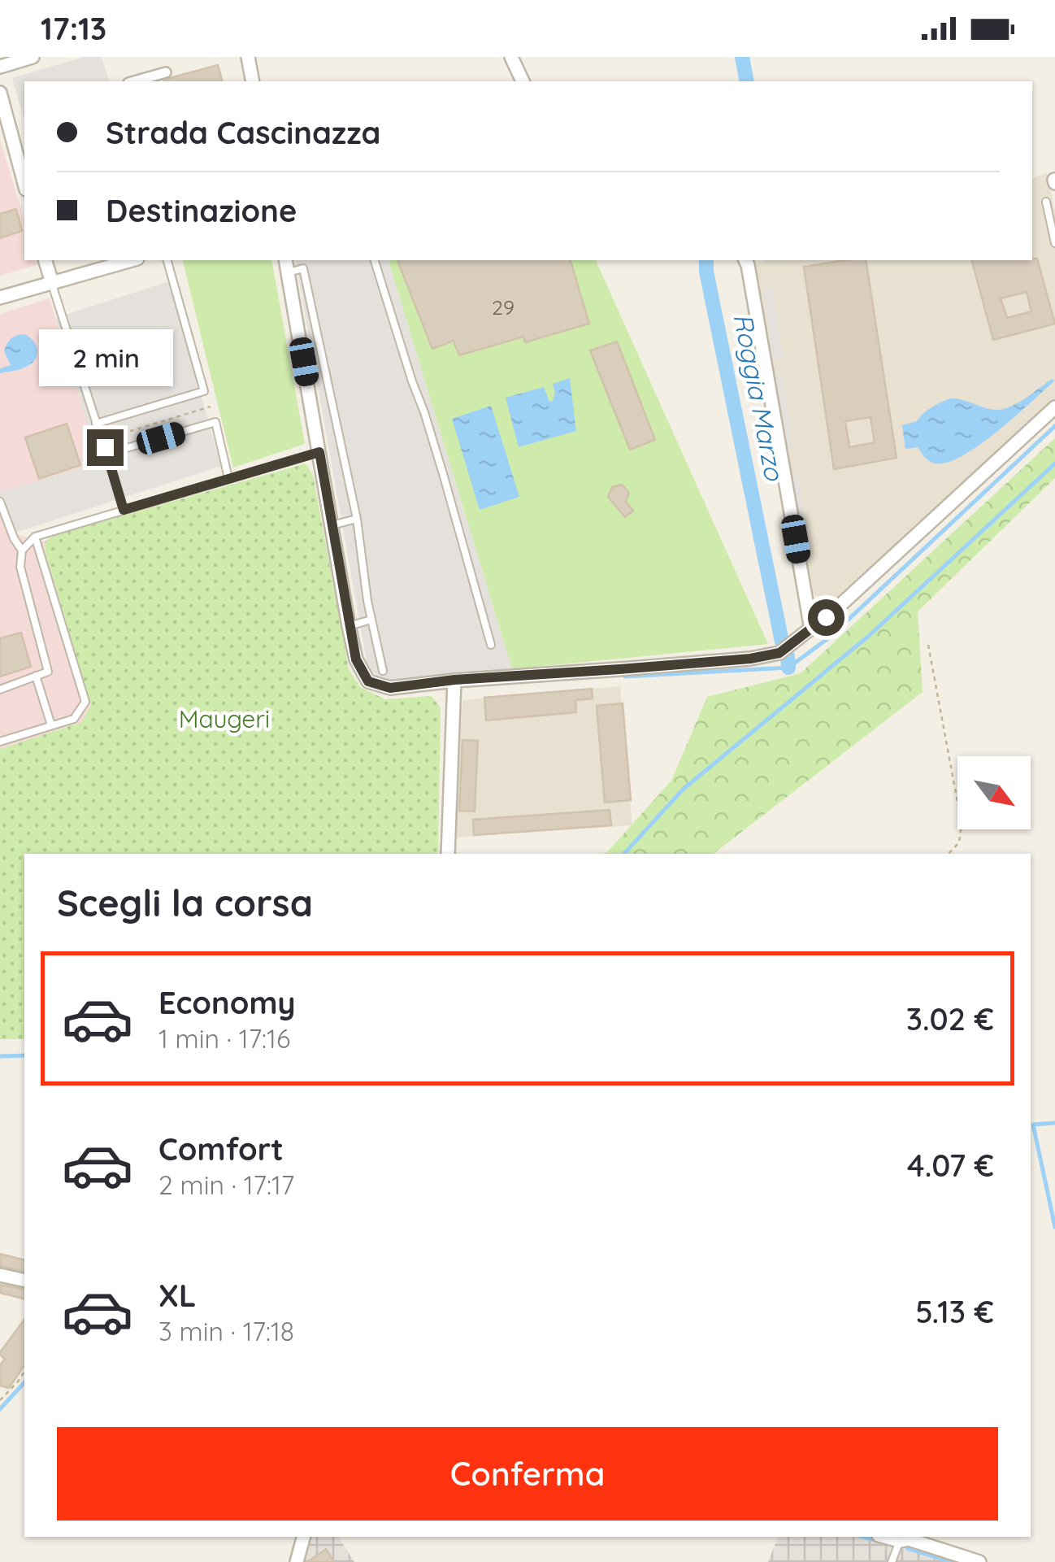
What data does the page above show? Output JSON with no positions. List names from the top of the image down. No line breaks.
{"water":["Roggia Marzo"],"parks":["Maugeri"],"house_numbers":["29"],"north":"bottom right","page":{"status":"17:13","banner":["Strada Cascinazza","Destinazione"],"bubble":"2 min","heading":"Scegli la corsa","list":[{"name":"Economy","note":"1 min · 17:16","value":"3.02 €"},{"name":"Comfort","note":"2 min · 17:17","value":"4.07 €"},{"name":"XL","note":"3 min · 17:18","value":"5.13 €"}],"buttons":"Conferma"}}
